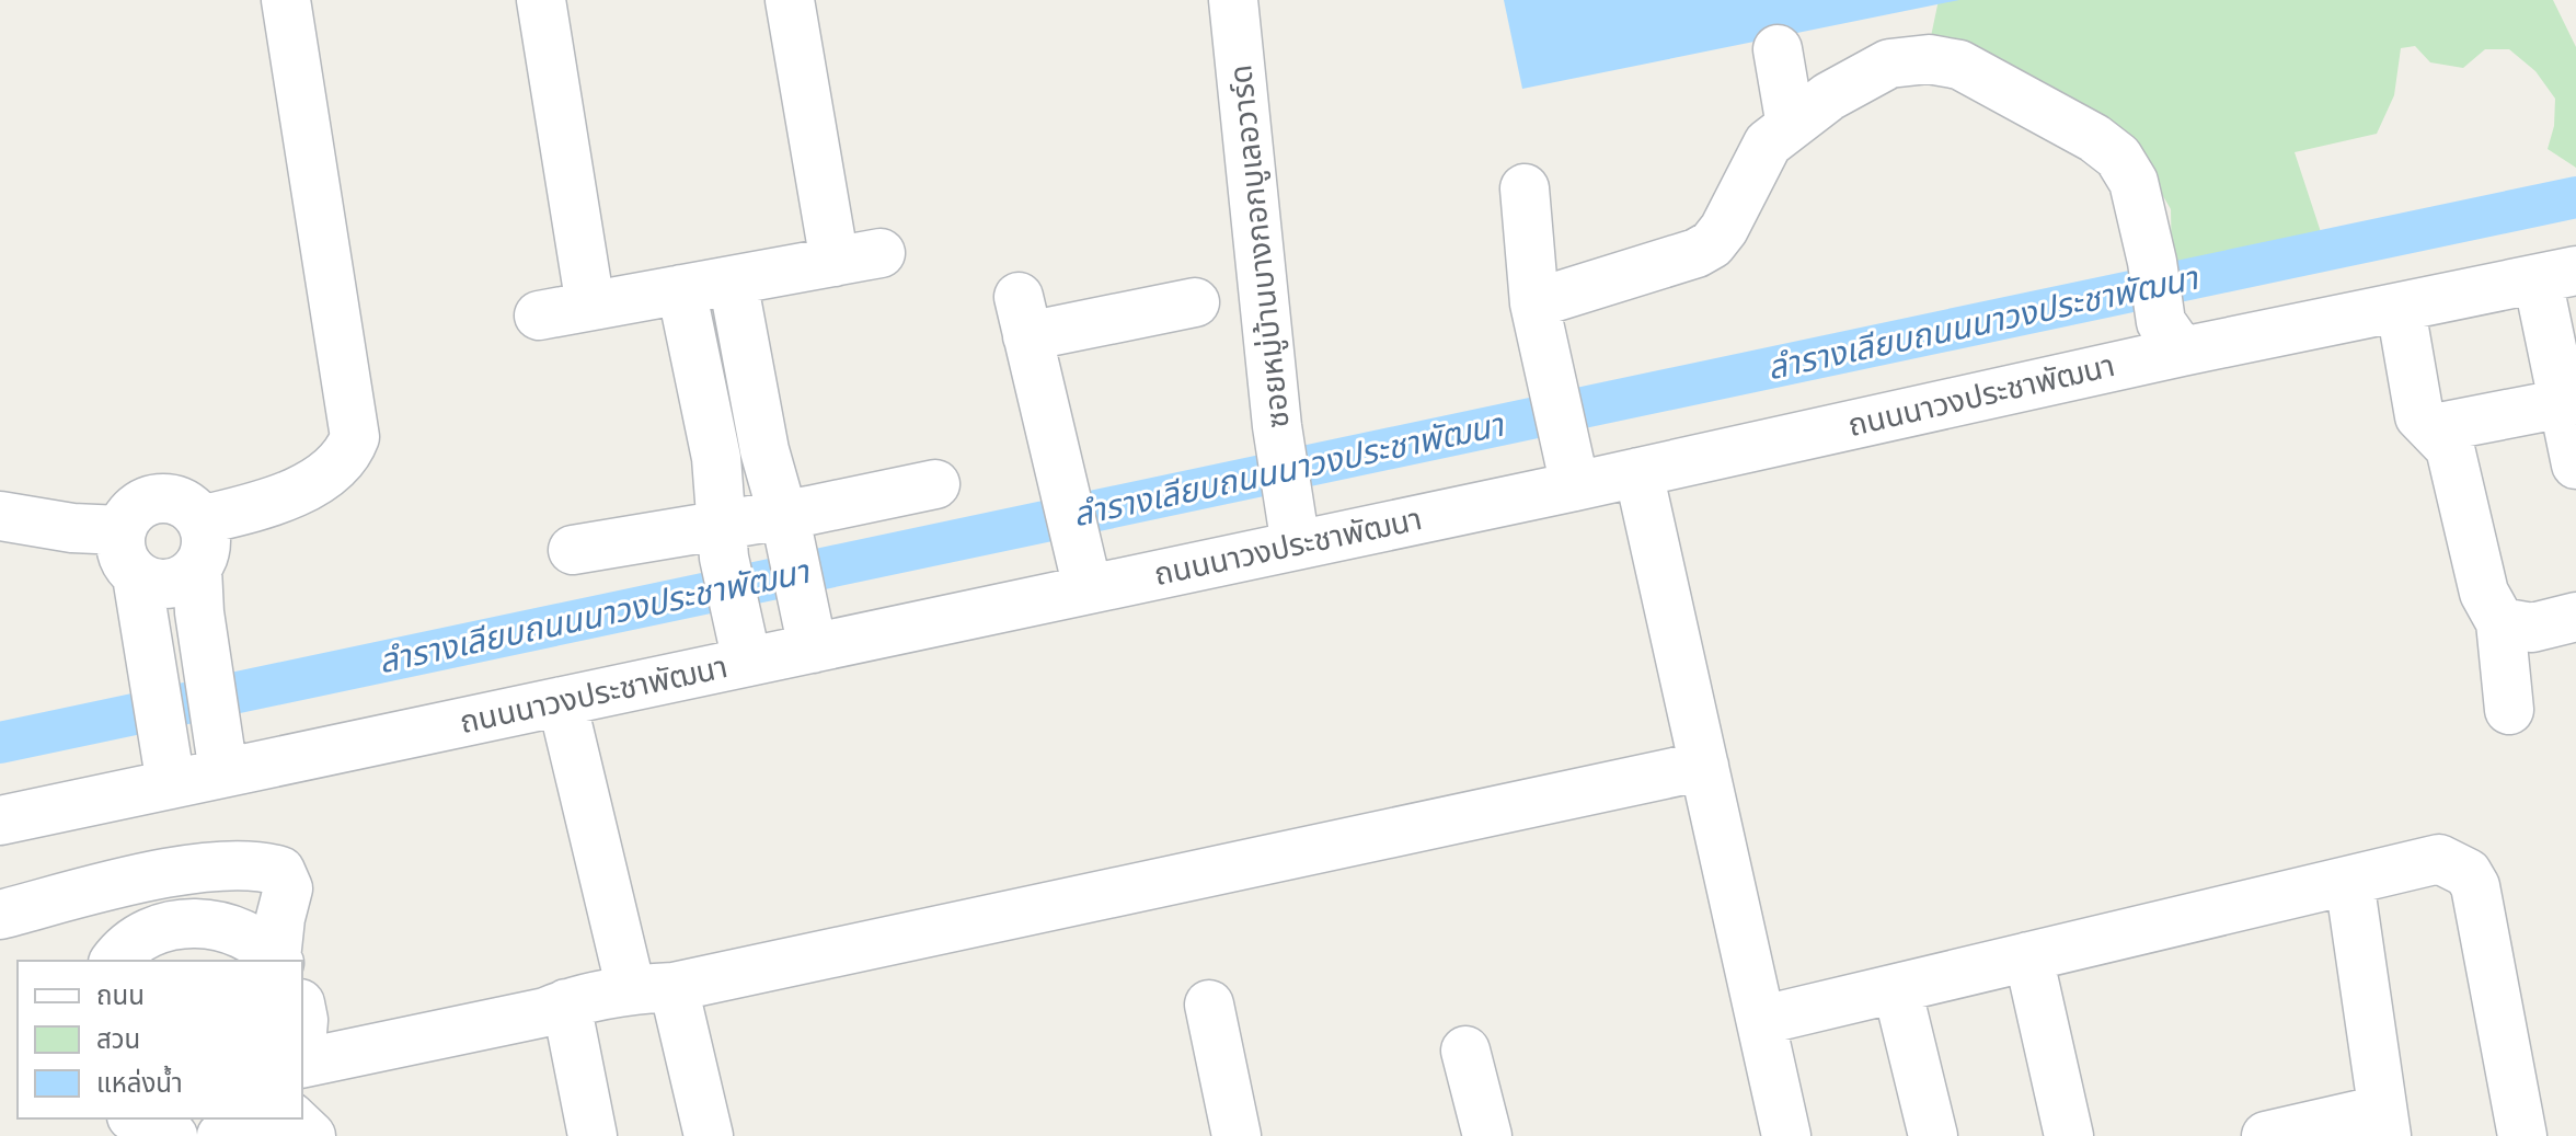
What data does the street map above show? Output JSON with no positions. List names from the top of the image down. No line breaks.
{"streets":{"street":["ซอยหมู่บ้านบางกอกบูเลอวาร์ด","ถนนนาวงประชาพัฒนา"]},"crossings":[["ซอยหมู่บ้านบางกอกบูเลอวาร์ด","ถนนนาวงประชาพัฒนา"]],"water":["ลำรางเลียบถนนนาวงประชาพัฒนา"],"legend":["ถนน","สวน","แหล่งน้ำ"]}
